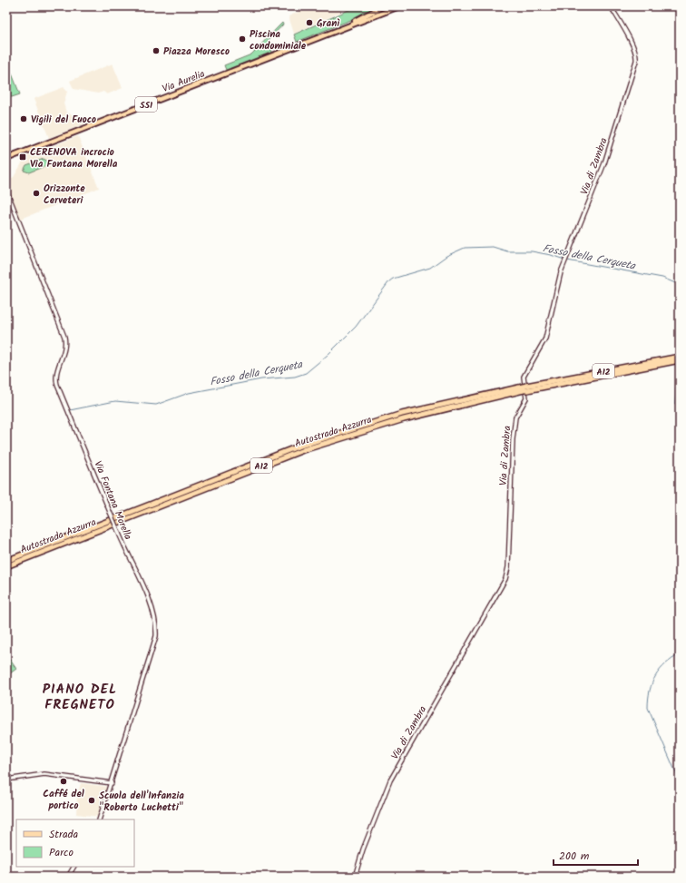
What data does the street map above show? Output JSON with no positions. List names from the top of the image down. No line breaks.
{"streets":{"highway":["A12","Autostrada Azzurra"],"main road":["Via Aurelia","SS1"],"street":["Via di Zambra","Via Fontana Morella"]},"districts":["PIANO DEL FREGNETO"],"water":["Fosso della Cerqueta"],"places":{"other":["Granì","Piscina condominiale","Piazza Moresco","Vigili del Fuoco","Orizzonte Cerveteri","Caffé del portico","Scuola dell'Infanzia \"Roberto Luchetti\""],"transit":["CERENOVA incrocio Via Fontana Morella"]},"legend":["Strada","Parco"],"scale_bar":"200 m"}
